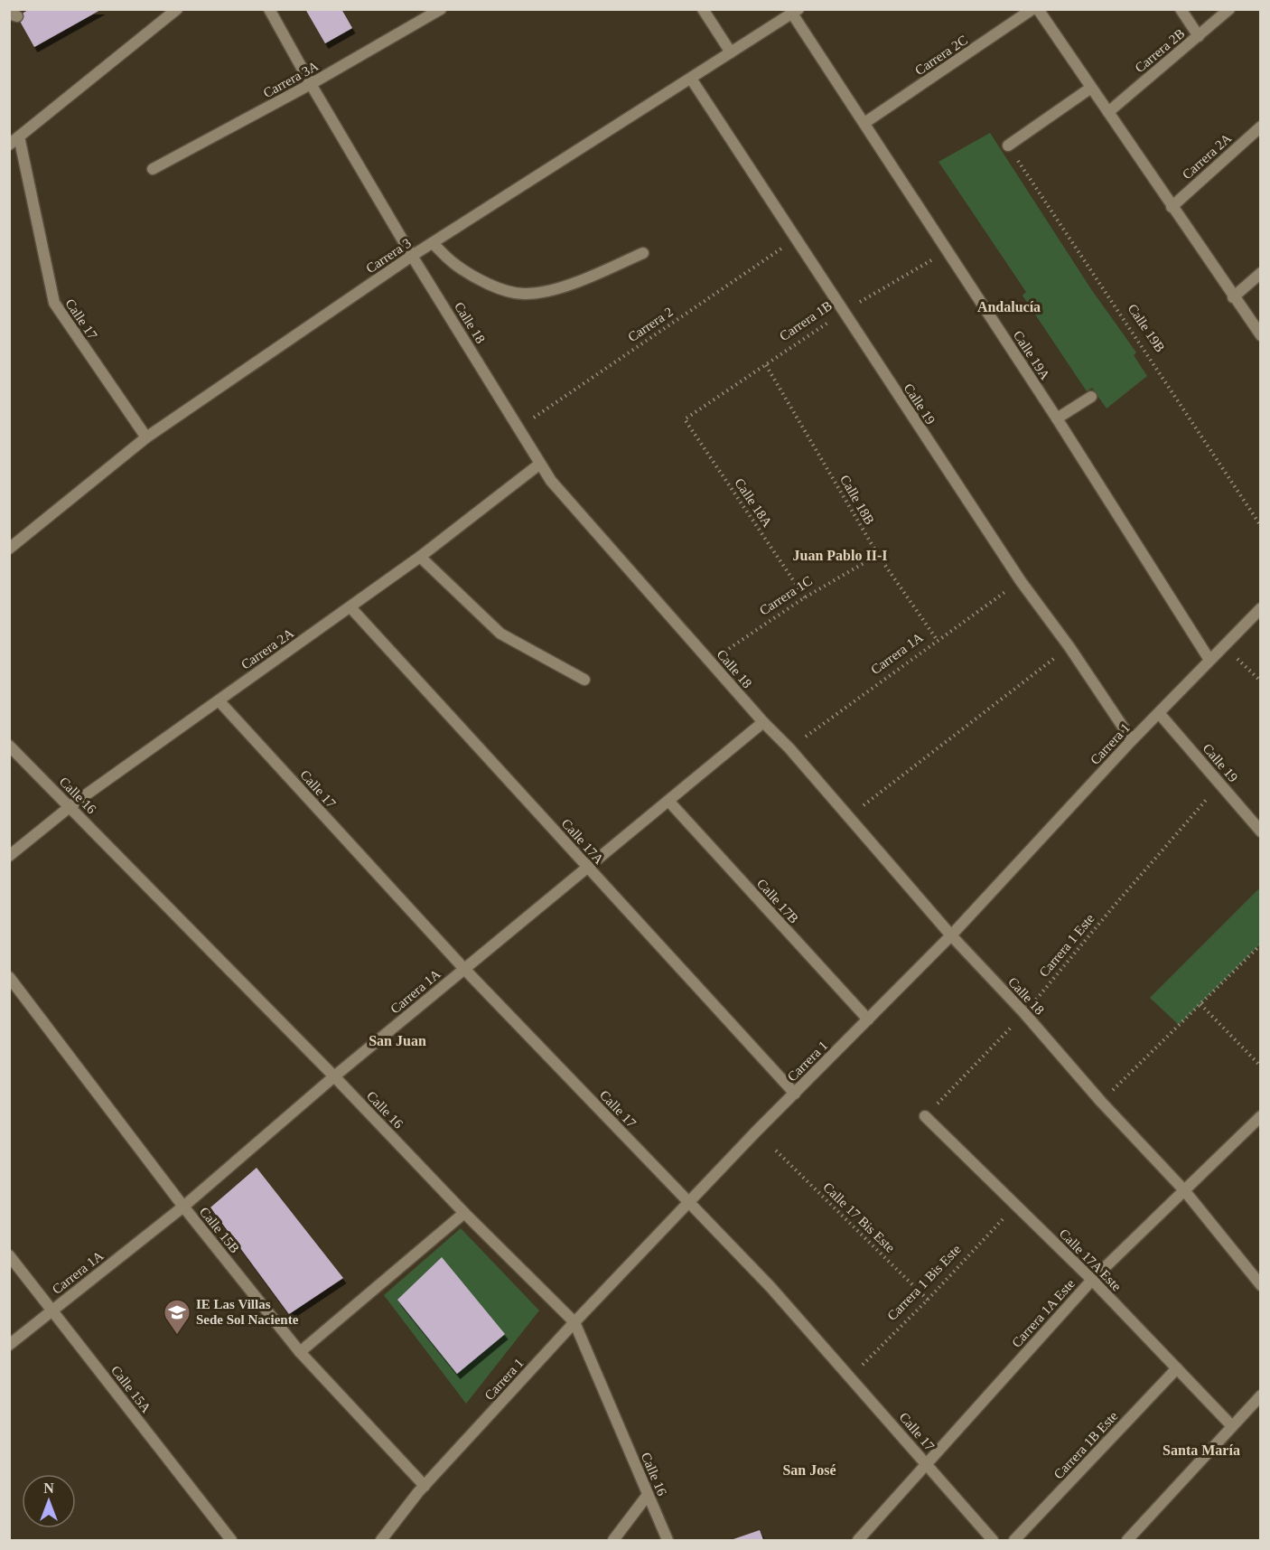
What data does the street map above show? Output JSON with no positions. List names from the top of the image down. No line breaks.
{"streets":{"street":["Carrera 2B","Carrera 2C","Carrera 3A","Carrera 2A","Carrera 3","Calle 17","Calle 18","Calle 19A","Calle 19","Carrera 1A","Carrera 1","Calle 16","Calle 17A","Calle 17B","Calle 15B","Calle 17A Este","Carrera 1A Este","Calle 15A","Carrera 1B Este"],"path":["Carrera 1B","Carrera 2","Calle 19B","Calle 18B","Calle 18A","Carrera 1C","Carrera 1 Este","Calle 17 Bis Este","Carrera 1 Bis Este"]},"crossings":[["Carrera 2C","Calle 19A"],["Carrera 3A","Calle 18"],["Carrera 2A","Calle 17"],["Carrera 2A","Calle 18"],["Carrera 2A","Calle 16"],["Carrera 2A","Calle 17A"],["Carrera 3","Calle 17"],["Carrera 3","Calle 18"],["Carrera 3","Calle 19A"],["Carrera 3","Calle 19"],["Calle 17","Carrera 1A"],["Calle 17","Carrera 1"],["Calle 17","Carrera 1 Bis Este"],["Calle 17","Carrera 1A Este"],["Carrera 1B","Calle 19A"],["Carrera 1B","Calle 19"],["Carrera 1B","Calle 18B"],["Carrera 1B","Calle 18A"],["Calle 18","Carrera 2"],["Calle 18","Carrera 1C"],["Calle 18","Carrera 1A"],["Calle 18","Carrera 1"],["Calle 18","Carrera 1 Este"],["Calle 18","Carrera 1A Este"],["Carrera 2","Calle 19"],["Calle 19A","Carrera 1"],["Calle 19","Carrera 1A"],["Calle 19","Carrera 1"],["Calle 19","Carrera 1 Este"],["Calle 18B","Carrera 1C"],["Calle 18B","Carrera 1A"],["Calle 18A","Carrera 1C"],["Carrera 1A","Calle 16"],["Carrera 1A","Calle 17A"],["Carrera 1A","Calle 17B"],["Carrera 1A","Calle 15B"],["Carrera 1A","Calle 15A"],["Carrera 1","Calle 16"],["Carrera 1","Calle 17A"],["Carrera 1","Calle 17B"],["Carrera 1","Calle 15B"],["Carrera 1 Este","Calle 17A Este"],["Calle 17 Bis Este","Carrera 1 Bis Este"],["Calle 17A Este","Carrera 1 Bis Este"],["Calle 17A Este","Carrera 1A Este"],["Calle 17A Este","Carrera 1B Este"]],"districts":["Andalucía","Juan Pablo II-I","San Juan","Santa María","San José"],"places":{"school or university":["IE Las Villas Sede Sol Naciente"]},"north":"top"}
